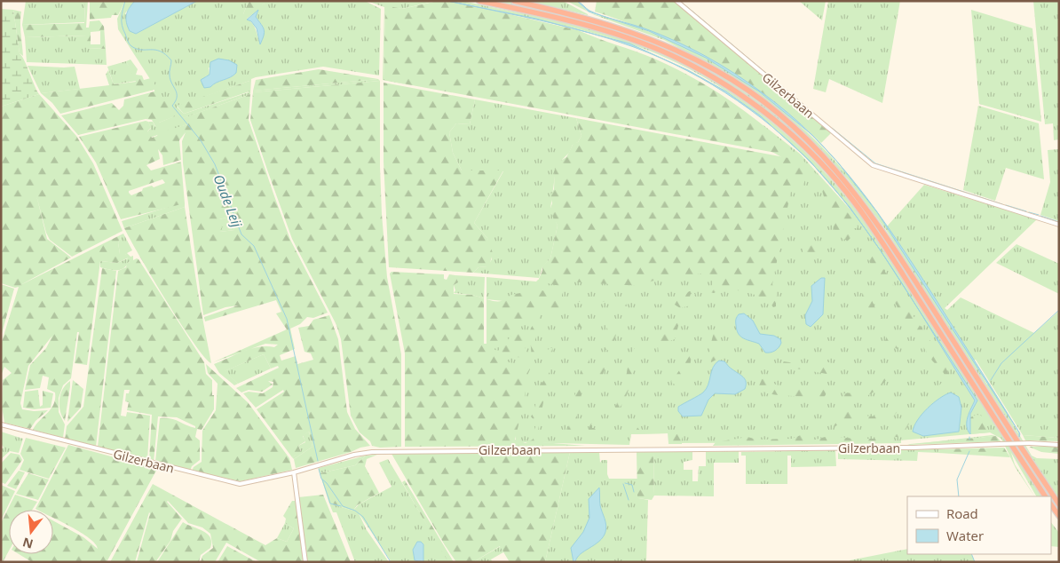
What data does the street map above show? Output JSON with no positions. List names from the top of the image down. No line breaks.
{"streets":{"street":["Gilzerbaan"]},"water":["Oude Leij"],"legend":["Road","Water"],"north":"bottom"}
